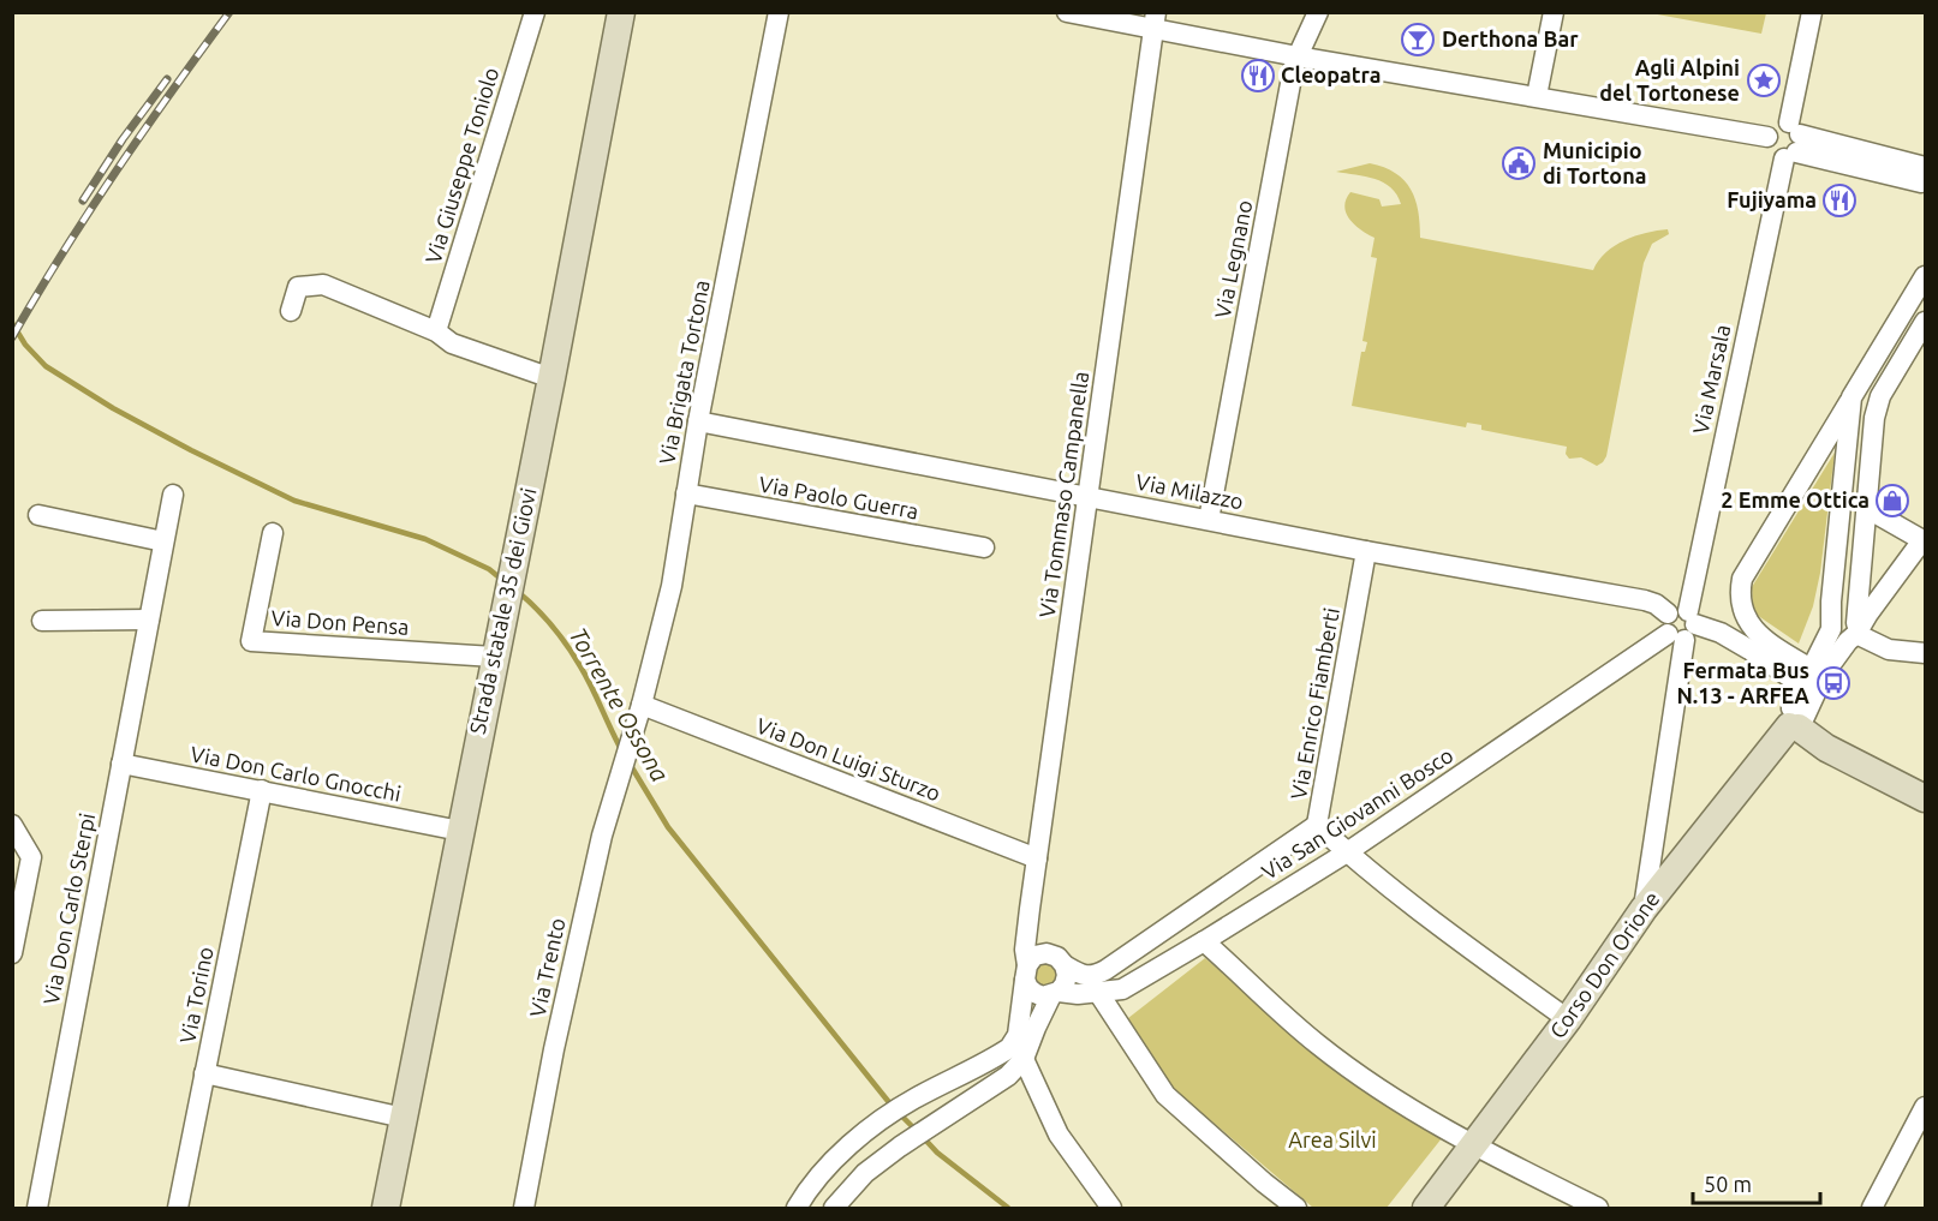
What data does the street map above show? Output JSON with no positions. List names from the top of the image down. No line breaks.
{"streets":{"main road":["Strada statale 35 dei Giovi","Corso Don Orione"],"street":["Via Giuseppe Toniolo","Via Legnano","Via Brigata Tortona","Via Marsala","Via Milazzo","Via Tommaso Campanella","Via Paolo Guerra","Via Don Pensa","Via Enrico Fiamberti","Via Don Luigi Sturzo","Via Don Carlo Gnocchi","Via San Giovanni Bosco","Via Don Carlo Sterpi","Via Trento","Via Torino"]},"crossings":[["Via Legnano","Via Milazzo"],["Via Brigata Tortona","Via Milazzo"],["Via Brigata Tortona","Via Paolo Guerra"],["Via Brigata Tortona","Via Don Luigi Sturzo"],["Via Brigata Tortona","Via Trento"],["Via Marsala","Via Milazzo"],["Via Marsala","Via San Giovanni Bosco"],["Via Marsala","Corso Don Orione"],["Via Milazzo","Via Tommaso Campanella"],["Via Milazzo","Via Enrico Fiamberti"],["Via Milazzo","Via San Giovanni Bosco"],["Via Milazzo","Corso Don Orione"],["Via Tommaso Campanella","Via Don Luigi Sturzo"],["Via Tommaso Campanella","Via San Giovanni Bosco"],["Strada statale 35 dei Giovi","Via Don Pensa"],["Strada statale 35 dei Giovi","Via Don Carlo Gnocchi"],["Via Enrico Fiamberti","Via San Giovanni Bosco"],["Via Enrico Fiamberti","Corso Don Orione"],["Via Don Carlo Gnocchi","Via Don Carlo Sterpi"],["Via Don Carlo Gnocchi","Via Torino"]],"water":["Torrente Ossona"],"parks":["Area Silvi"],"places":{"bar":["Derthona Bar"],"restaurant":["Cleopatra","Fujiyama"],"place":["Agli Alpini del Tortonese"],"public building":["Municipio di Tortona"],"shop":["2 Emme Ottica"],"bus stop":["Fermata Bus N.13 - ARFEA"]},"scale_bar":"50 m"}
